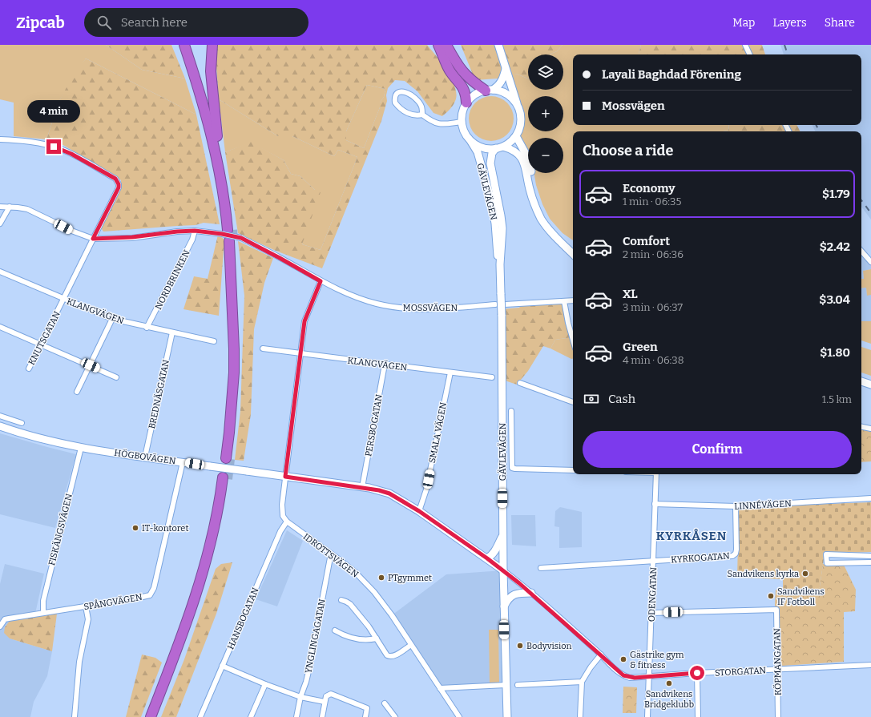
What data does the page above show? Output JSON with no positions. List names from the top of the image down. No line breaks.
{"streets":{"main road":["GÄVLEVÄGEN","HÖGBOVÄGEN"],"street":["NORDBRINKEN","MOSSVÄGEN","KLANGVÄGEN","KNUTSGATAN","BREDNÄSGATAN","PERSBOGATAN","SMALA VÄGEN","LINNÉVÄGEN","FISKÄNGSVÄGEN","IDROTTSVÄGEN","KYRKOGATAN","ODENGATAN","SPÅNGVÄGEN","HANSBOGATAN","YNGLINGAGATAN","KÖPMANGATAN","STORGATAN"]},"crossings":[["GÄVLEVÄGEN","HÖGBOVÄGEN"],["NORDBRINKEN","MOSSVÄGEN"],["NORDBRINKEN","KLANGVÄGEN"],["MOSSVÄGEN","KNUTSGATAN"],["KLANGVÄGEN","KNUTSGATAN"],["KLANGVÄGEN","BREDNÄSGATAN"],["KLANGVÄGEN","PERSBOGATAN"],["KLANGVÄGEN","SMALA VÄGEN"],["BREDNÄSGATAN","HÖGBOVÄGEN"],["PERSBOGATAN","HÖGBOVÄGEN"],["SMALA VÄGEN","HÖGBOVÄGEN"],["HÖGBOVÄGEN","FISKÄNGSVÄGEN"],["HÖGBOVÄGEN","SPÅNGVÄGEN"],["HÖGBOVÄGEN","STORGATAN"],["LINNÉVÄGEN","KYRKOGATAN"],["LINNÉVÄGEN","ODENGATAN"],["FISKÄNGSVÄGEN","SPÅNGVÄGEN"],["IDROTTSVÄGEN","HANSBOGATAN"],["IDROTTSVÄGEN","YNGLINGAGATAN"],["KYRKOGATAN","ODENGATAN"],["ODENGATAN","KÖPMANGATAN"],["ODENGATAN","STORGATAN"],["KÖPMANGATAN","STORGATAN"]],"districts":["KYRKÅSEN"],"places":["IT-kontoret","Sandvikens kyrka","PTgymmet","Sandvikens IF Fotboll","Bodyvision","Gästrike gym & fitness","Sandvikens Bridgeklubb"],"page":{"header":"Zipcab","search":"Search here","nav":["Map","Layers","Share"],"map_buttons":["+","−"],"banner":["Layali Baghdad Förening","Mossvägen"],"bubble":"4 min","heading":"Choose a ride","list":[{"name":"Economy","note":"1 min · 06:35","value":"$1.79"},{"name":"Comfort","note":"2 min · 06:36","value":"$2.42"},{"name":"XL","note":"3 min · 06:37","value":"$3.04"},{"name":"Green","note":"4 min · 06:38","value":"$1.80"}],"pay":["Cash","1.5 km"],"buttons":"Confirm"}}
